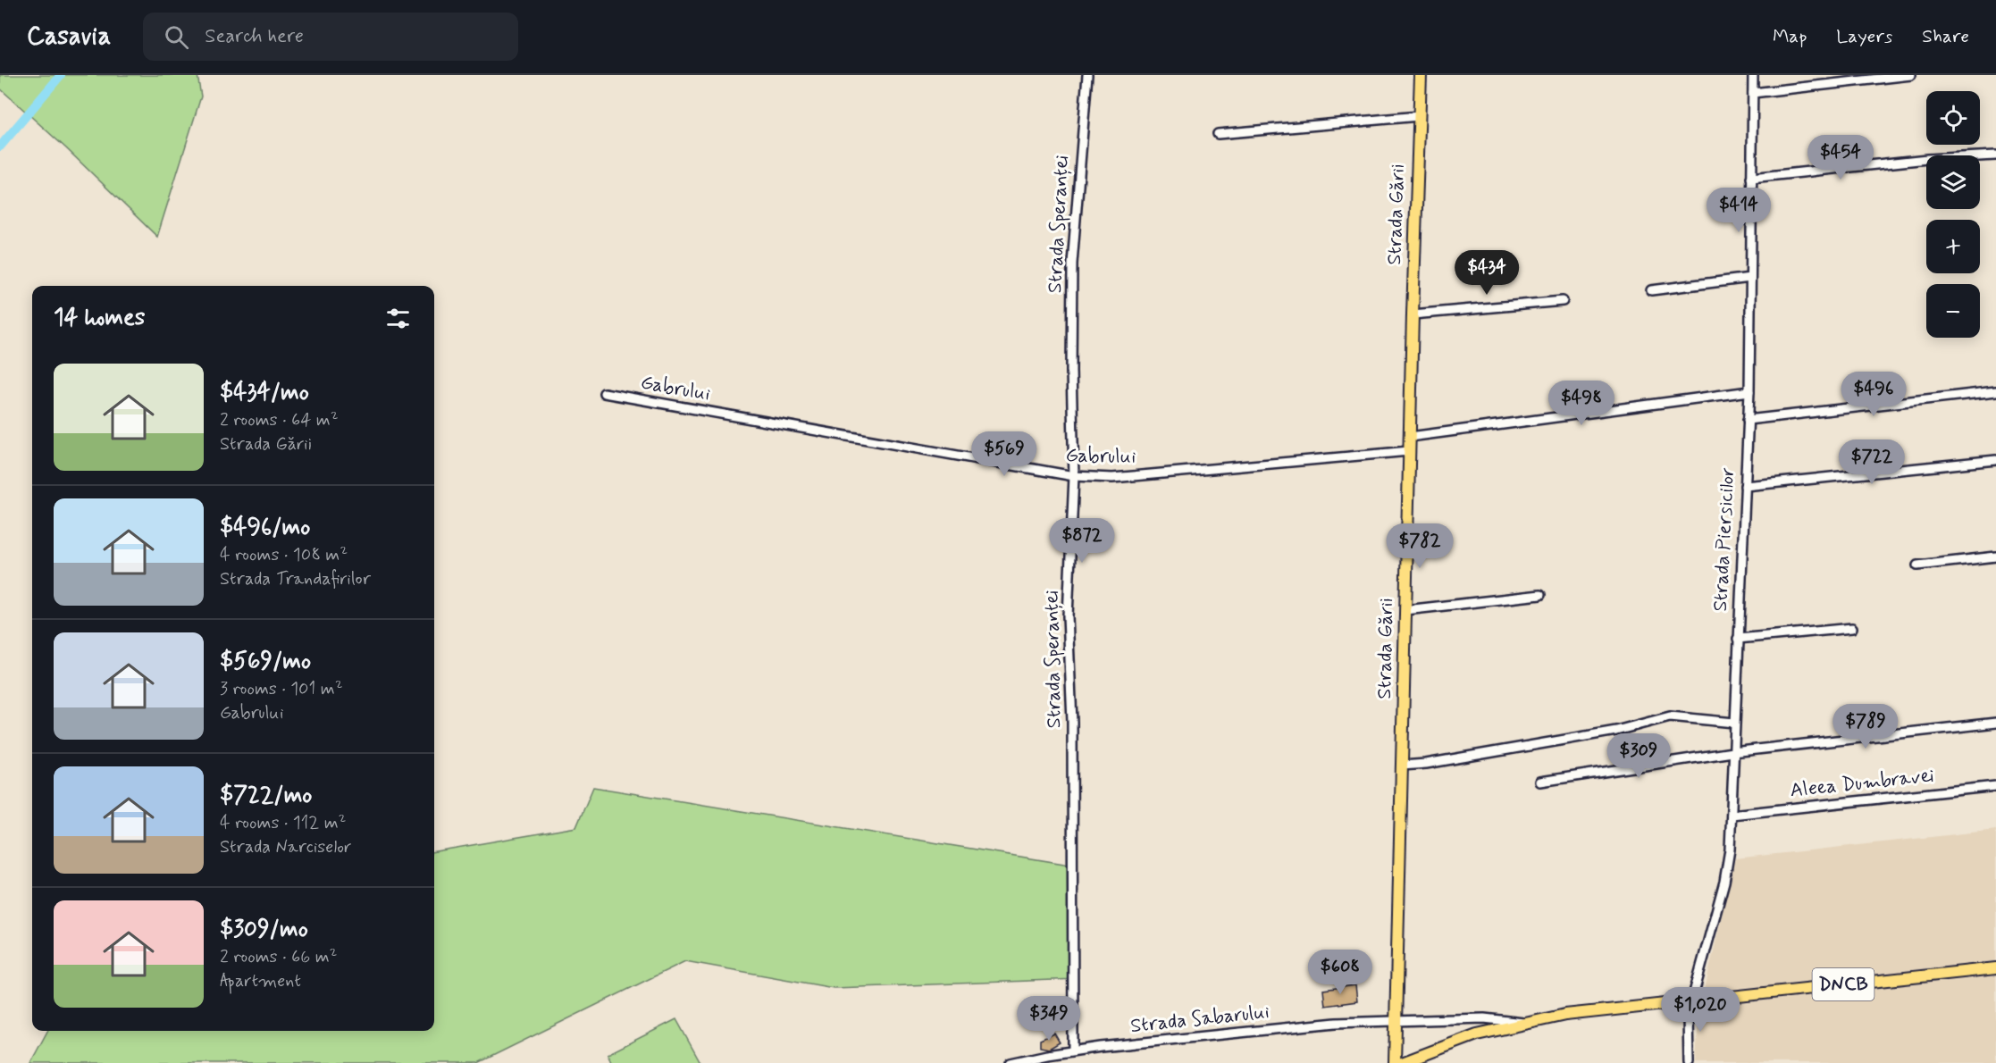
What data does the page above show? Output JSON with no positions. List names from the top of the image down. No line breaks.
{"streets":{"main road":["Strada Gării","DNCB"],"street":["Strada Speranței","Gabrului","Strada Piersicilor","Aleea Dumbravei","Strada Sabarului"]},"crossings":[["Strada Gării","Gabrului"],["Strada Gării","Strada Sabarului"],["Strada Speranței","Gabrului"],["Strada Speranței","Strada Sabarului"],["Strada Piersicilor","Aleea Dumbravei"],["Strada Piersicilor","DNCB"],["DNCB","Strada Sabarului"]],"page":{"header":"Casavia","search":"Search here","nav":["Map","Layers","Share"],"map_buttons":["+","−"],"price":["$454","$414","$434","$496","$498","$569","$722","$872","$782","$789","$309","$608","$1,020","$349"],"heading":"14 homes","list":[{"name":"$434/mo","note":"2 rooms · 64 m² · Strada Gării"},{"name":"$496/mo","note":"4 rooms · 108 m² · Strada Trandafirilor"},{"name":"$569/mo","note":"3 rooms · 101 m² · Gabrului"},{"name":"$722/mo","note":"4 rooms · 112 m² · Strada Narciselor"},{"name":"$309/mo","note":"2 rooms · 66 m² · Apartment"}]}}
